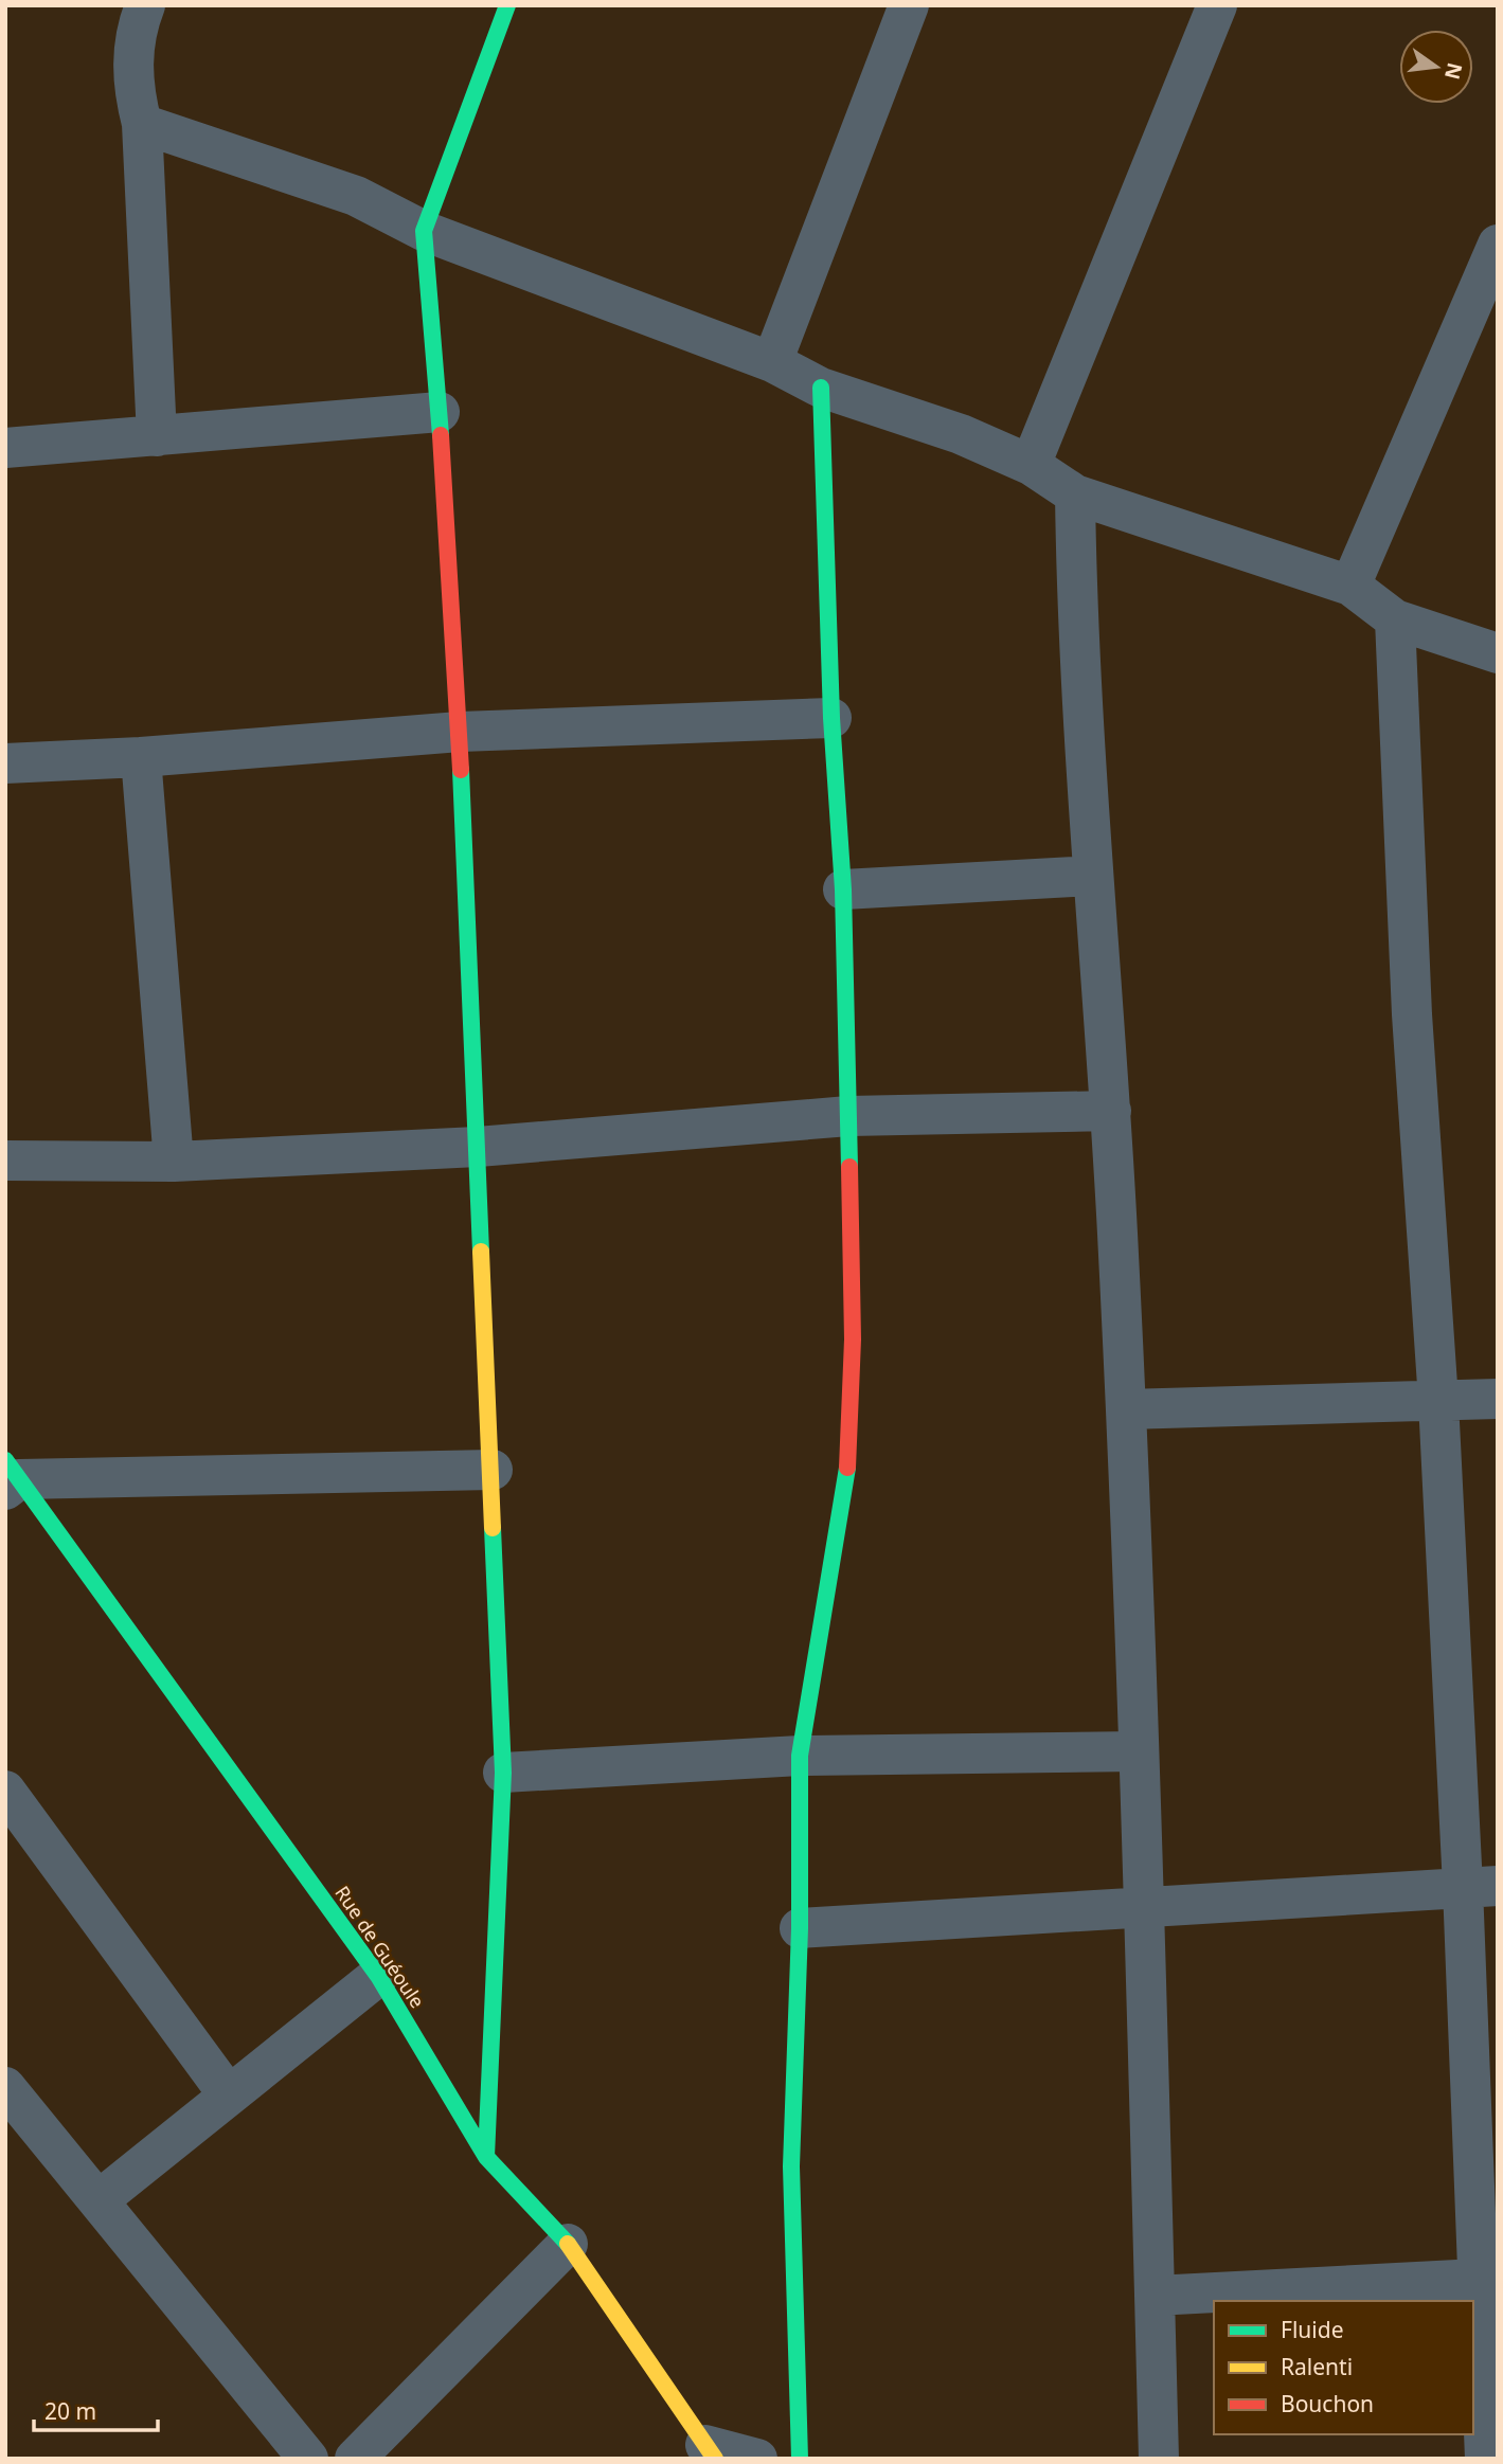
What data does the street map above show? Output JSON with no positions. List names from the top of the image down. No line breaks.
{"streets":{"street":["Rue de Guéoule"]},"legend":["Fluide","Ralenti","Bouchon"],"scale_bar":"20 m","north":"right"}
